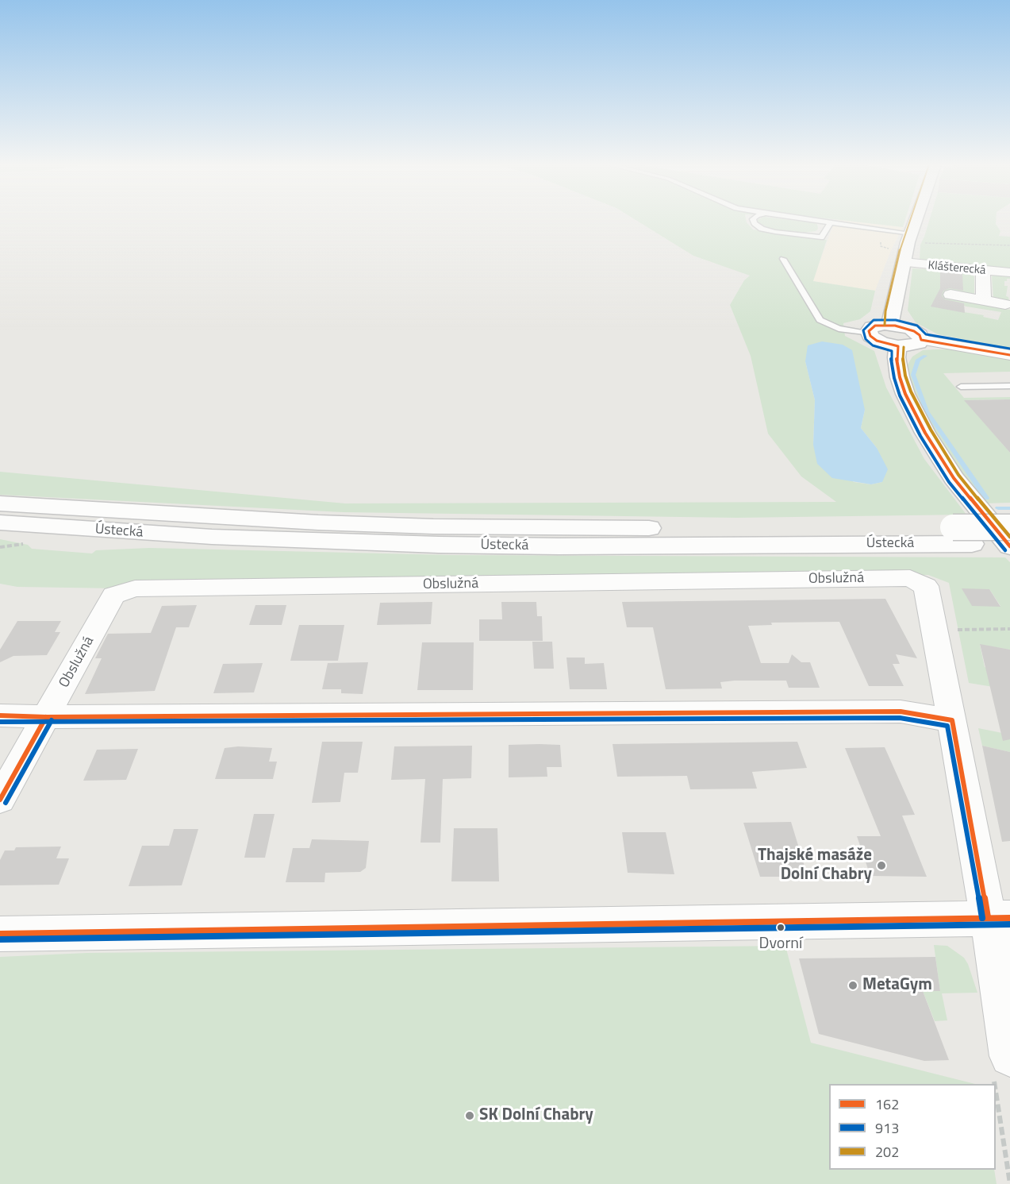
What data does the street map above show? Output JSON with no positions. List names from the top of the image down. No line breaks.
{"streets":{"main road":["Ústecká"],"street":["Klášterecká","Obslužná"]},"places":["Thajské masáže Dolní Chabry","Dvorní","MetaGym","SK Dolní Chabry"],"lines":["transit line 202","transit line 913","transit line 162"],"legend":["162","913","202"]}
